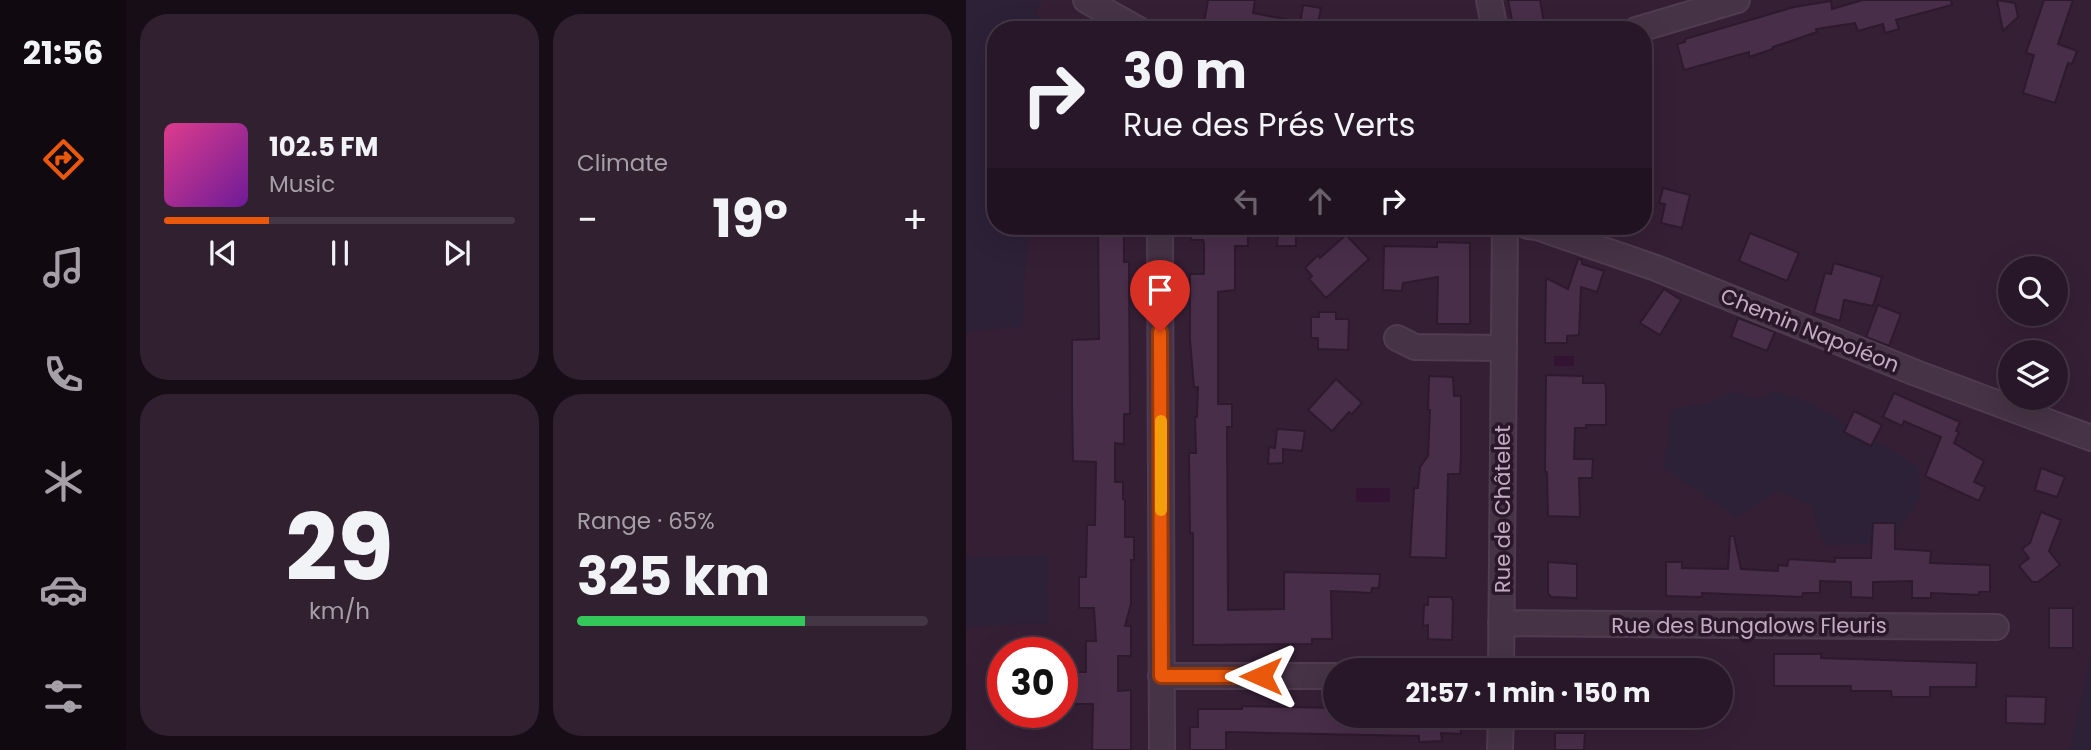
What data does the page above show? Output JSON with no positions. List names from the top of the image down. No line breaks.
{"streets":{"street":["Chemin Napoléon","Rue de Châtelet","Rue des Bungalows Fleuris"]},"crossings":[["Rue de Châtelet","Rue des Bungalows Fleuris"]],"page":{"tabs":"21:56","tile":["Climate",["29","km/h"],["Range · 65%","325 km"]],"turn":["30 m","Rue des Prés Verts"],"song":["102.5 FM","Music"],"heat":["−","19°","+"],"limit":"30","trip":"21:57 · 1 min · 150 m"}}
